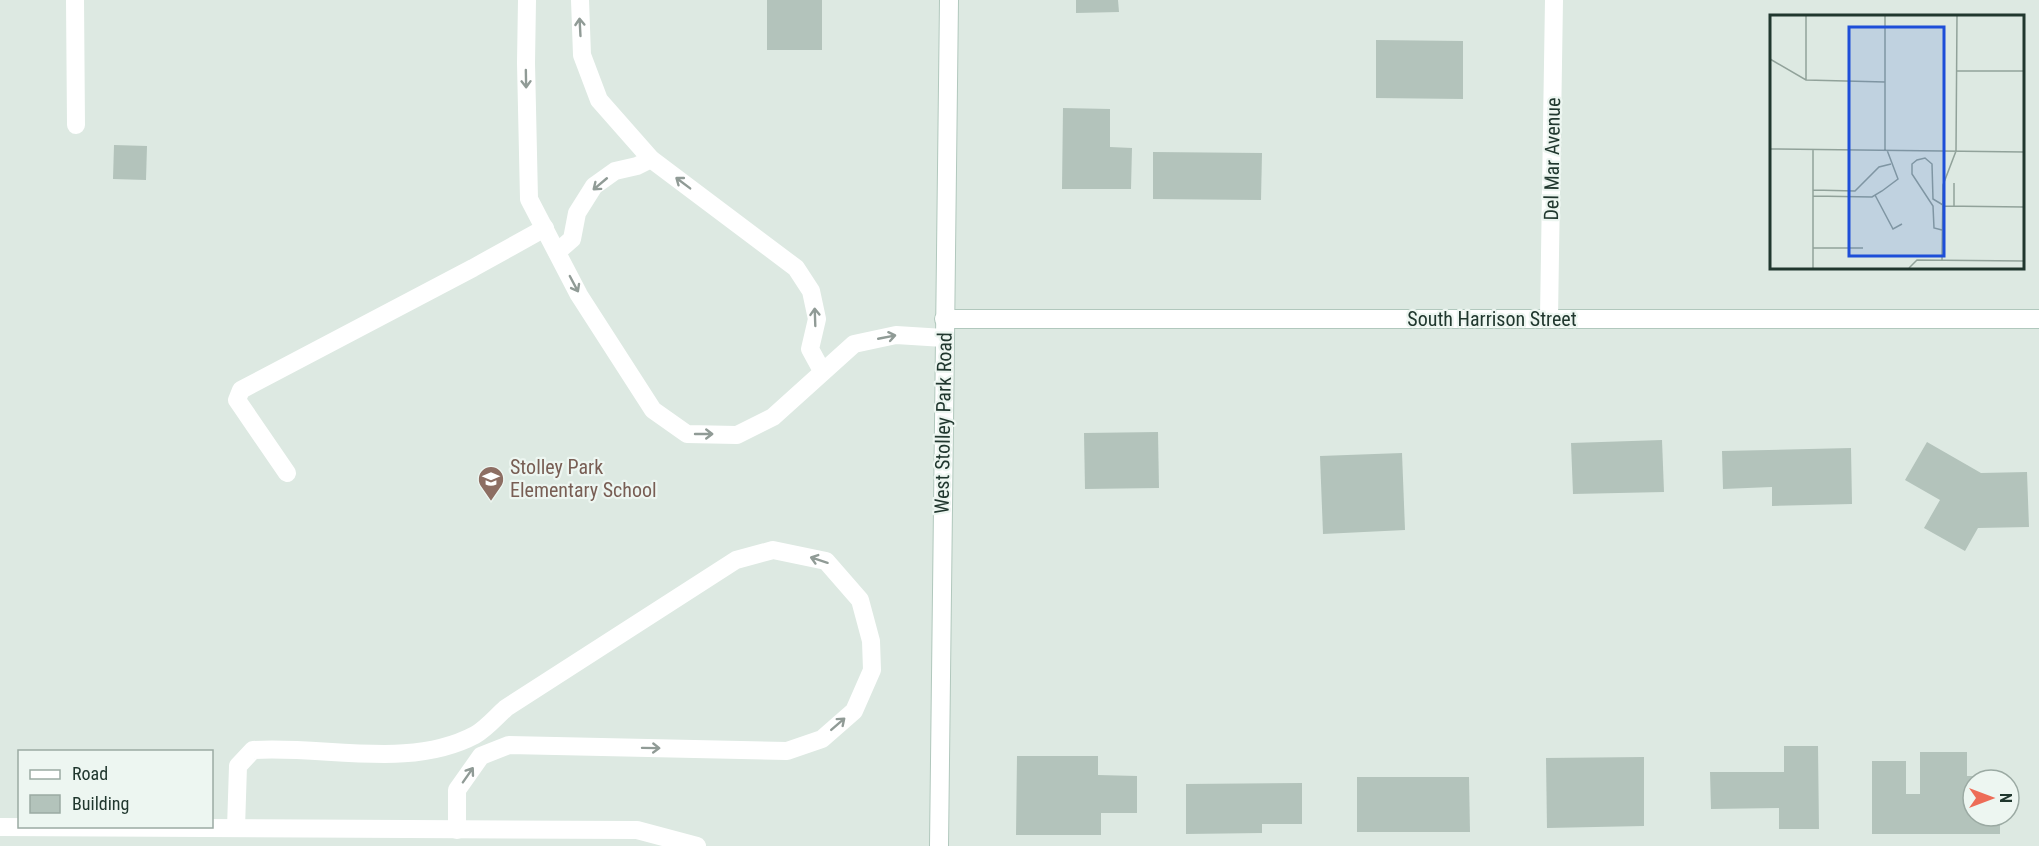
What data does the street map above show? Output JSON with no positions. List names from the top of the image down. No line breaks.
{"streets":{"main road":["Del Mar Avenue","South Harrison Street","West Stolley Park Road"]},"crossings":[["Del Mar Avenue","South Harrison Street"],["South Harrison Street","West Stolley Park Road"]],"places":{"school or university":["Stolley Park Elementary School"]},"legend":["Road","Building"],"north":"right"}
